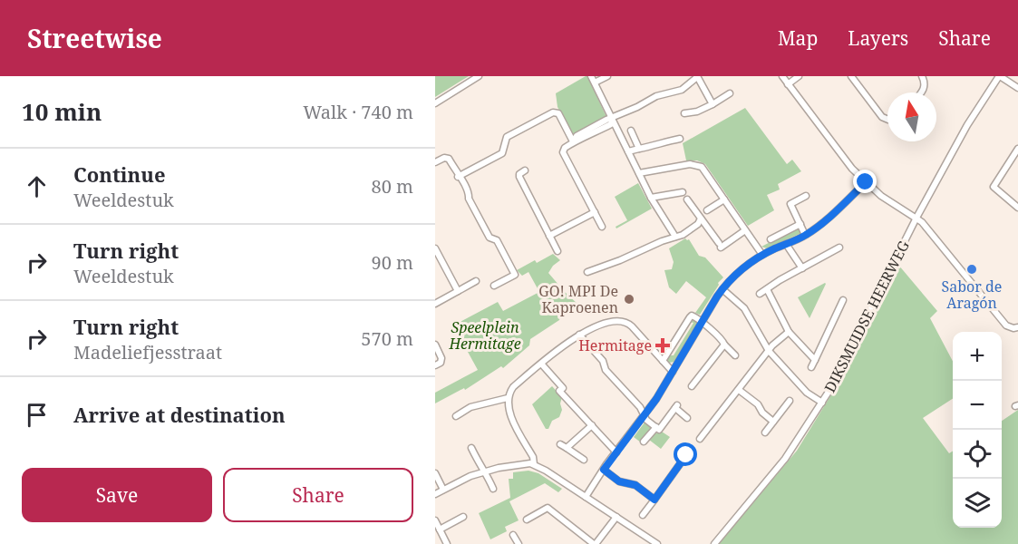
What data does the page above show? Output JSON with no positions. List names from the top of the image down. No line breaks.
{"streets":{"street":["DIKSMUIDSE HEERWEG"]},"parks":["Speelplein Hermitage"],"places":{"other":["Sabor de Aragón","GO! MPI De Kaproenen"],"health":["Hermitage"]},"north":"top","page":{"header":"Streetwise","nav":["Map","Layers","Share"],"heading":["10 min","Walk · 740 m"],"list":[["Continue","Weeldestuk","80 m"],["Turn right","Weeldestuk","90 m"],["Turn right","Madeliefjesstraat","570 m"],"Arrive at destination"],"map_buttons":["+","−"],"buttons":["Save","Share"]}}
